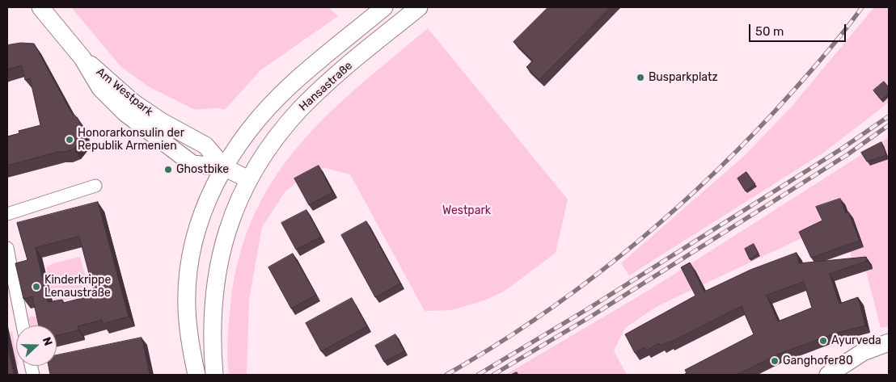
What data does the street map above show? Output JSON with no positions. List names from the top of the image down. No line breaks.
{"streets":{"main road":["Hansastraße","Am Westpark"]},"crossings":[["Hansastraße","Am Westpark"]],"parks":["Westpark"],"places":["Busparkplatz","Honorarkonsulin der Republik Armenien","Ghostbike","Kinderkrippe Lenaustraße","Ayurveda","Ganghofer80"],"scale_bar":"50 m","north":"right"}
